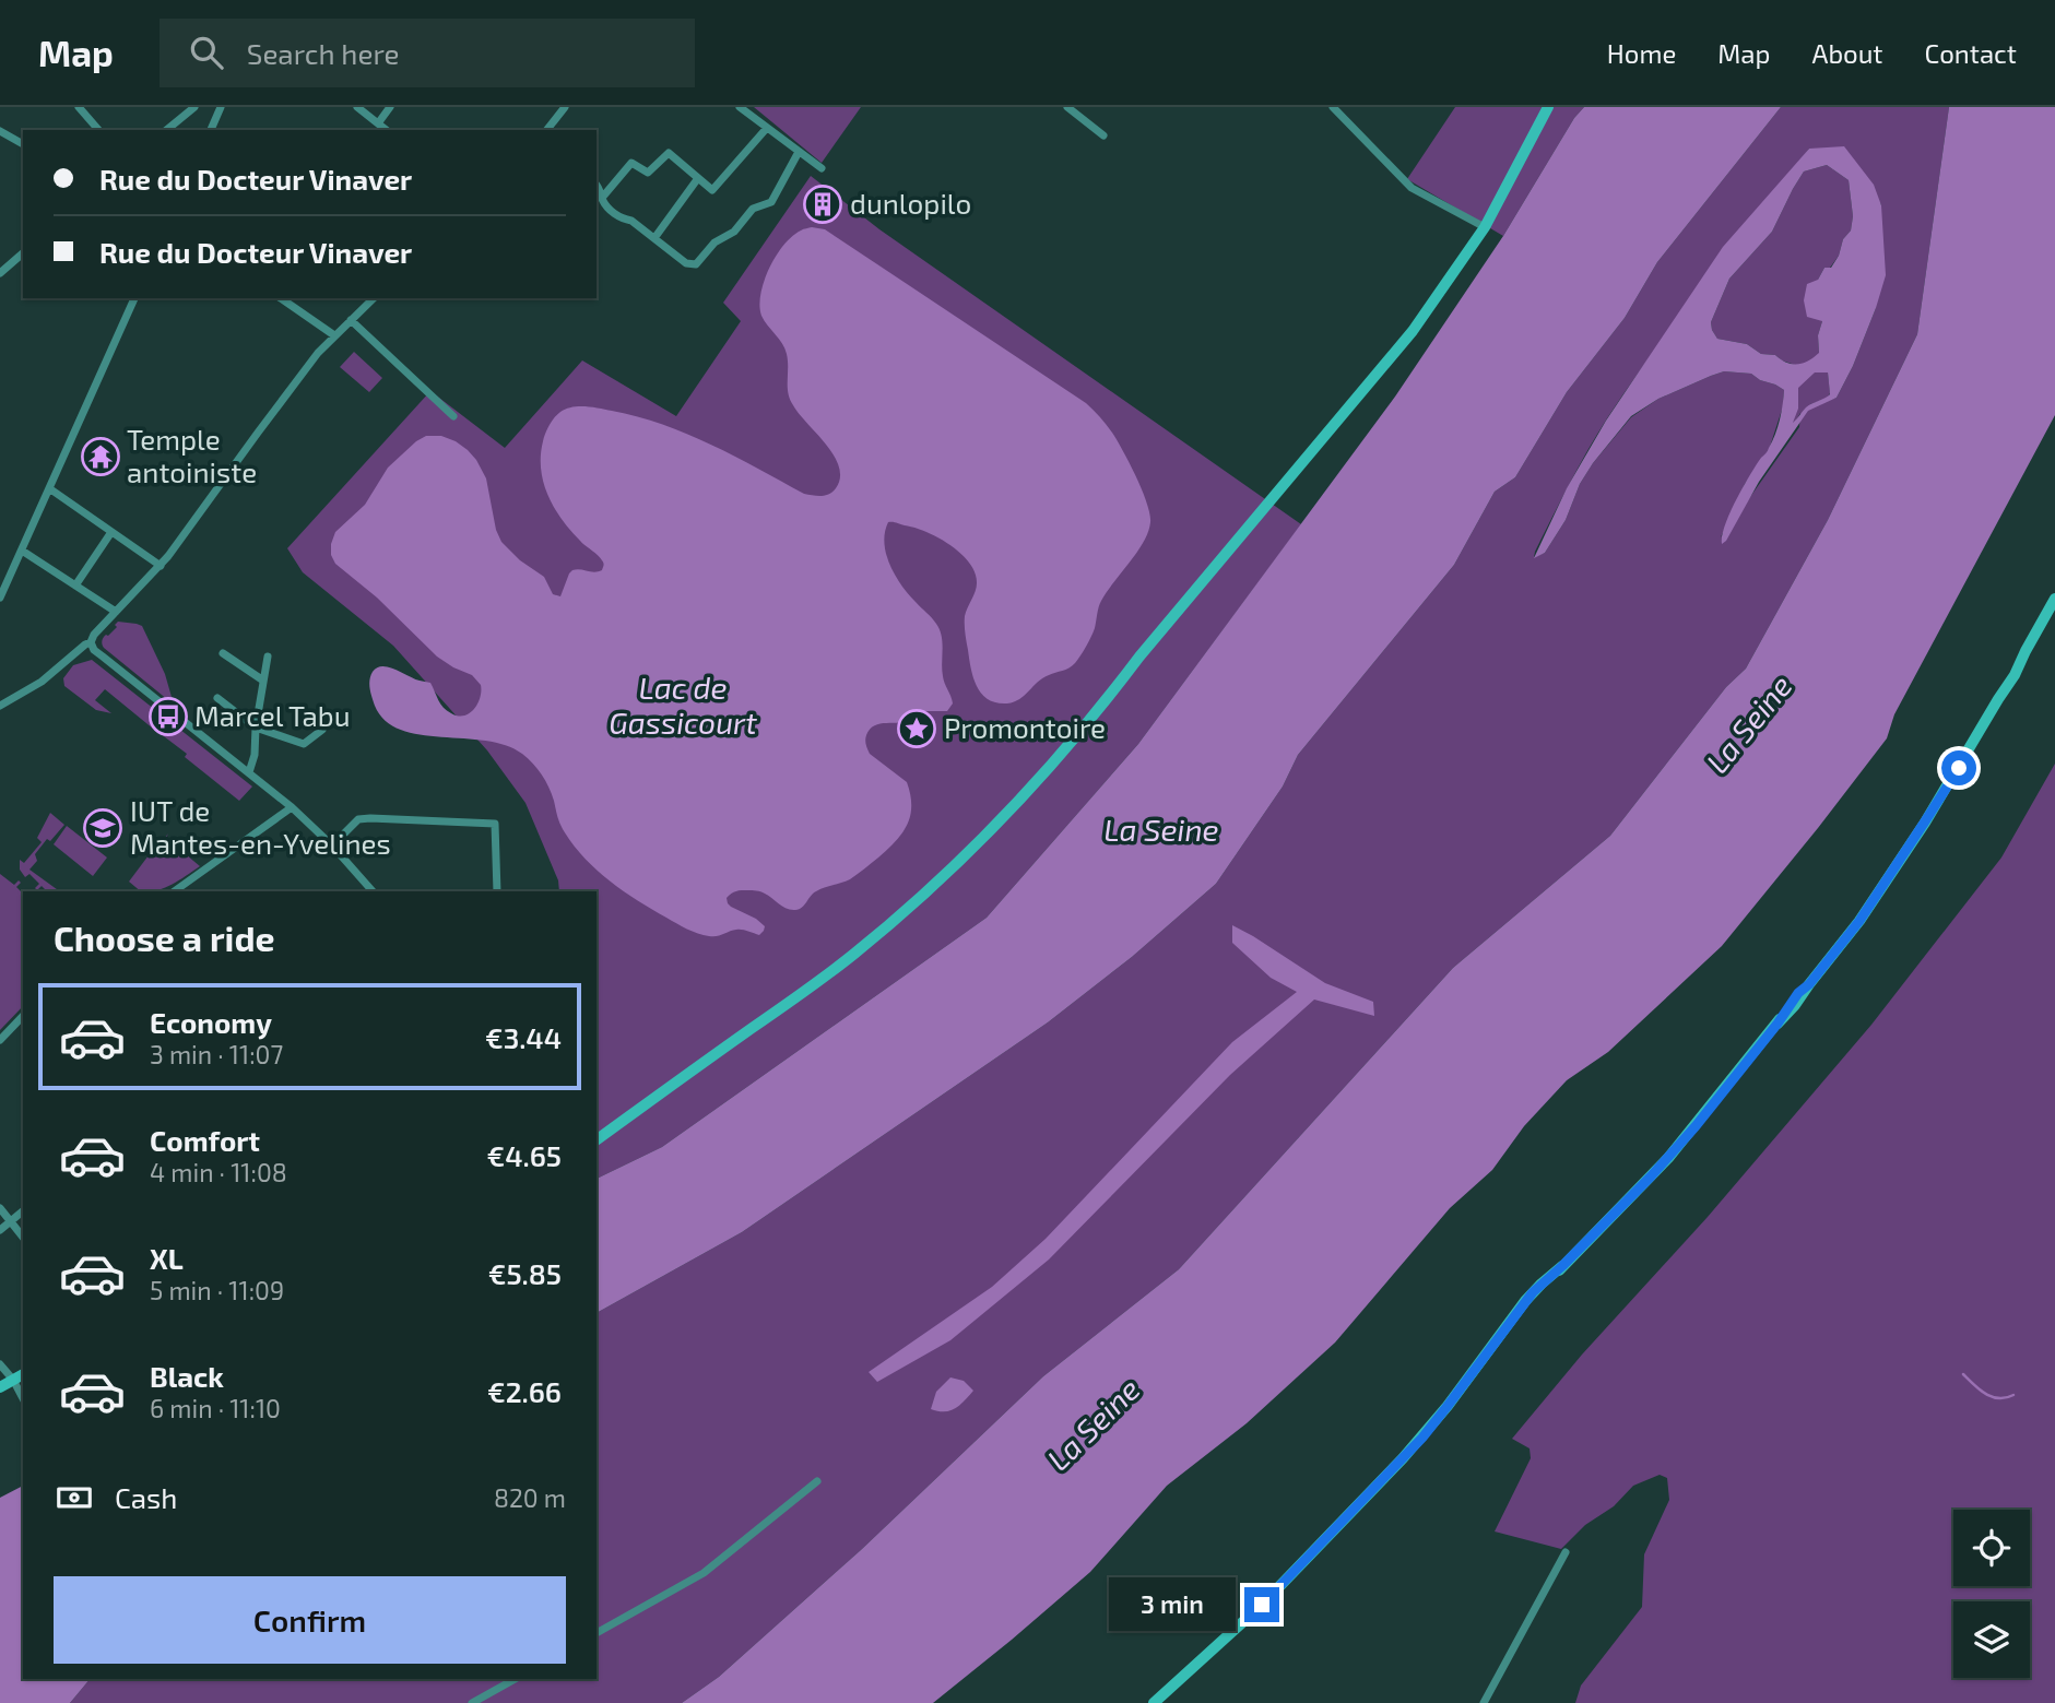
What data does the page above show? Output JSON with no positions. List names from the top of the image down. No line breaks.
{"water":["Lac de Gassicourt","La Seine"],"places":{"building":["dunlopilo"],"temple":["Temple antoiniste"],"bus stop":["Marcel Tabu"],"place":["Promontoire"],"school or university":["IUT de Mantes-en-Yvelines"]},"page":{"header":"Map","search":"Search here","nav":["Home","Map","About","Contact"],"banner":["Rue du Docteur Vinaver","Rue du Docteur Vinaver"],"heading":"Choose a ride","list":[{"name":"Economy","note":"3 min · 11:07","value":"€3.44"},{"name":"Comfort","note":"4 min · 11:08","value":"€4.65"},{"name":"XL","note":"5 min · 11:09","value":"€5.85"},{"name":"Black","note":"6 min · 11:10","value":"€2.66"}],"pay":["Cash","820 m"],"buttons":"Confirm","bubble":"3 min"}}
